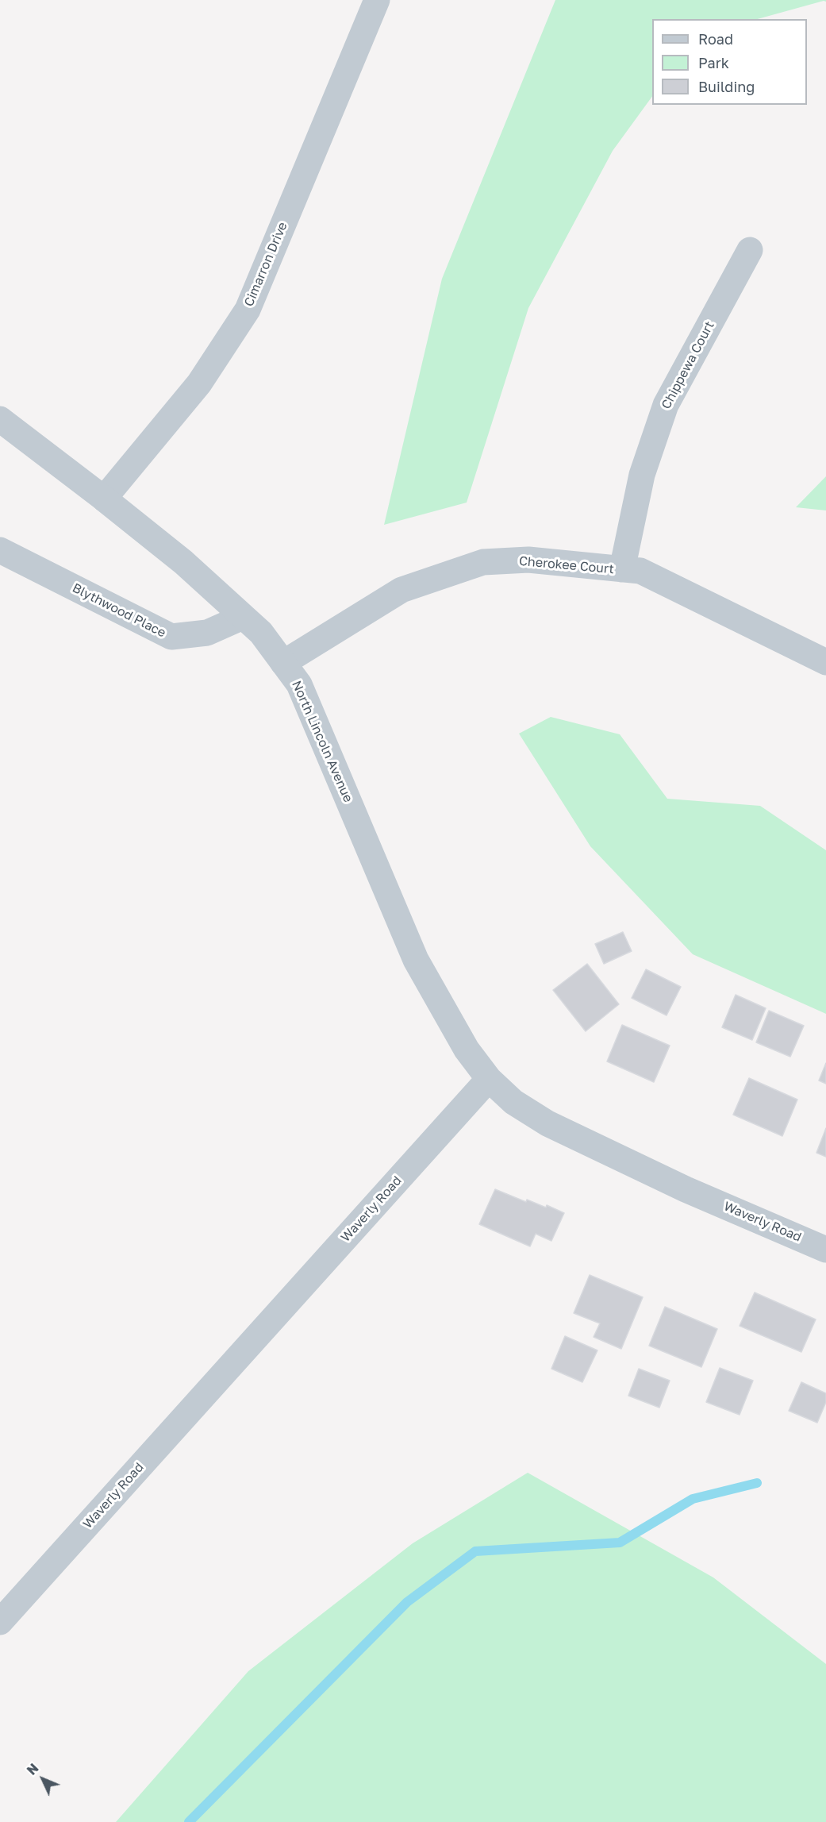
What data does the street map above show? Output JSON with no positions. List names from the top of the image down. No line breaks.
{"streets":{"street":["Cimarron Drive","Chippewa Court","Cherokee Court","Blythwood Place","North Lincoln Avenue","Waverly Road"]},"crossings":[["Cimarron Drive","North Lincoln Avenue"],["Chippewa Court","Cherokee Court"],["Cherokee Court","North Lincoln Avenue"],["Blythwood Place","North Lincoln Avenue"],["North Lincoln Avenue","Waverly Road"]],"legend":["Road","Park","Building"],"north":"top left"}
